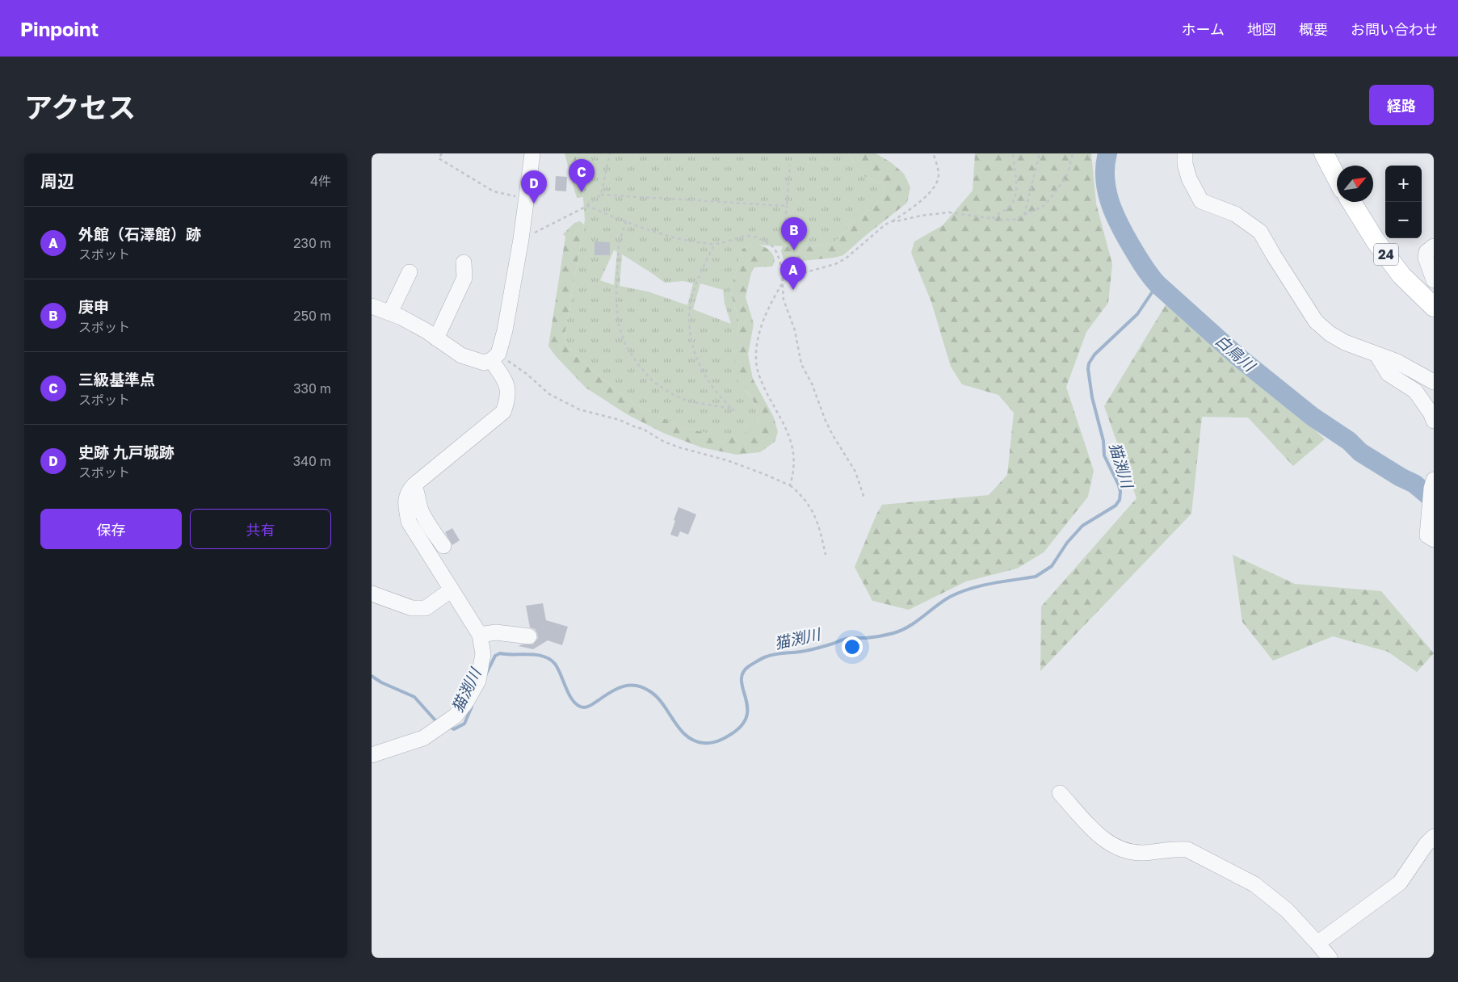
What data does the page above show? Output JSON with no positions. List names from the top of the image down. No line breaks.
{"streets":{"main road":["24"]},"water":["白鳥川","猫渕川"],"north":"top right","page":{"header":"Pinpoint","nav":["ホーム","地図","概要","お問い合わせ"],"title":"アクセス","buttons":["経路",["保存","共有"]],"heading":["周辺","4件"],"pins":["C","D","B","A"],"map_buttons":["+","−"],"list":[{"mark":"A","name":"外館（石澤館）跡","note":"スポット","value":"230 m"},{"mark":"B","name":"庚申","note":"スポット","value":"250 m"},{"mark":"C","name":"三級基準点","note":"スポット","value":"330 m"},{"mark":"D","name":"史跡 九戸城跡","note":"スポット","value":"340 m"}]}}
